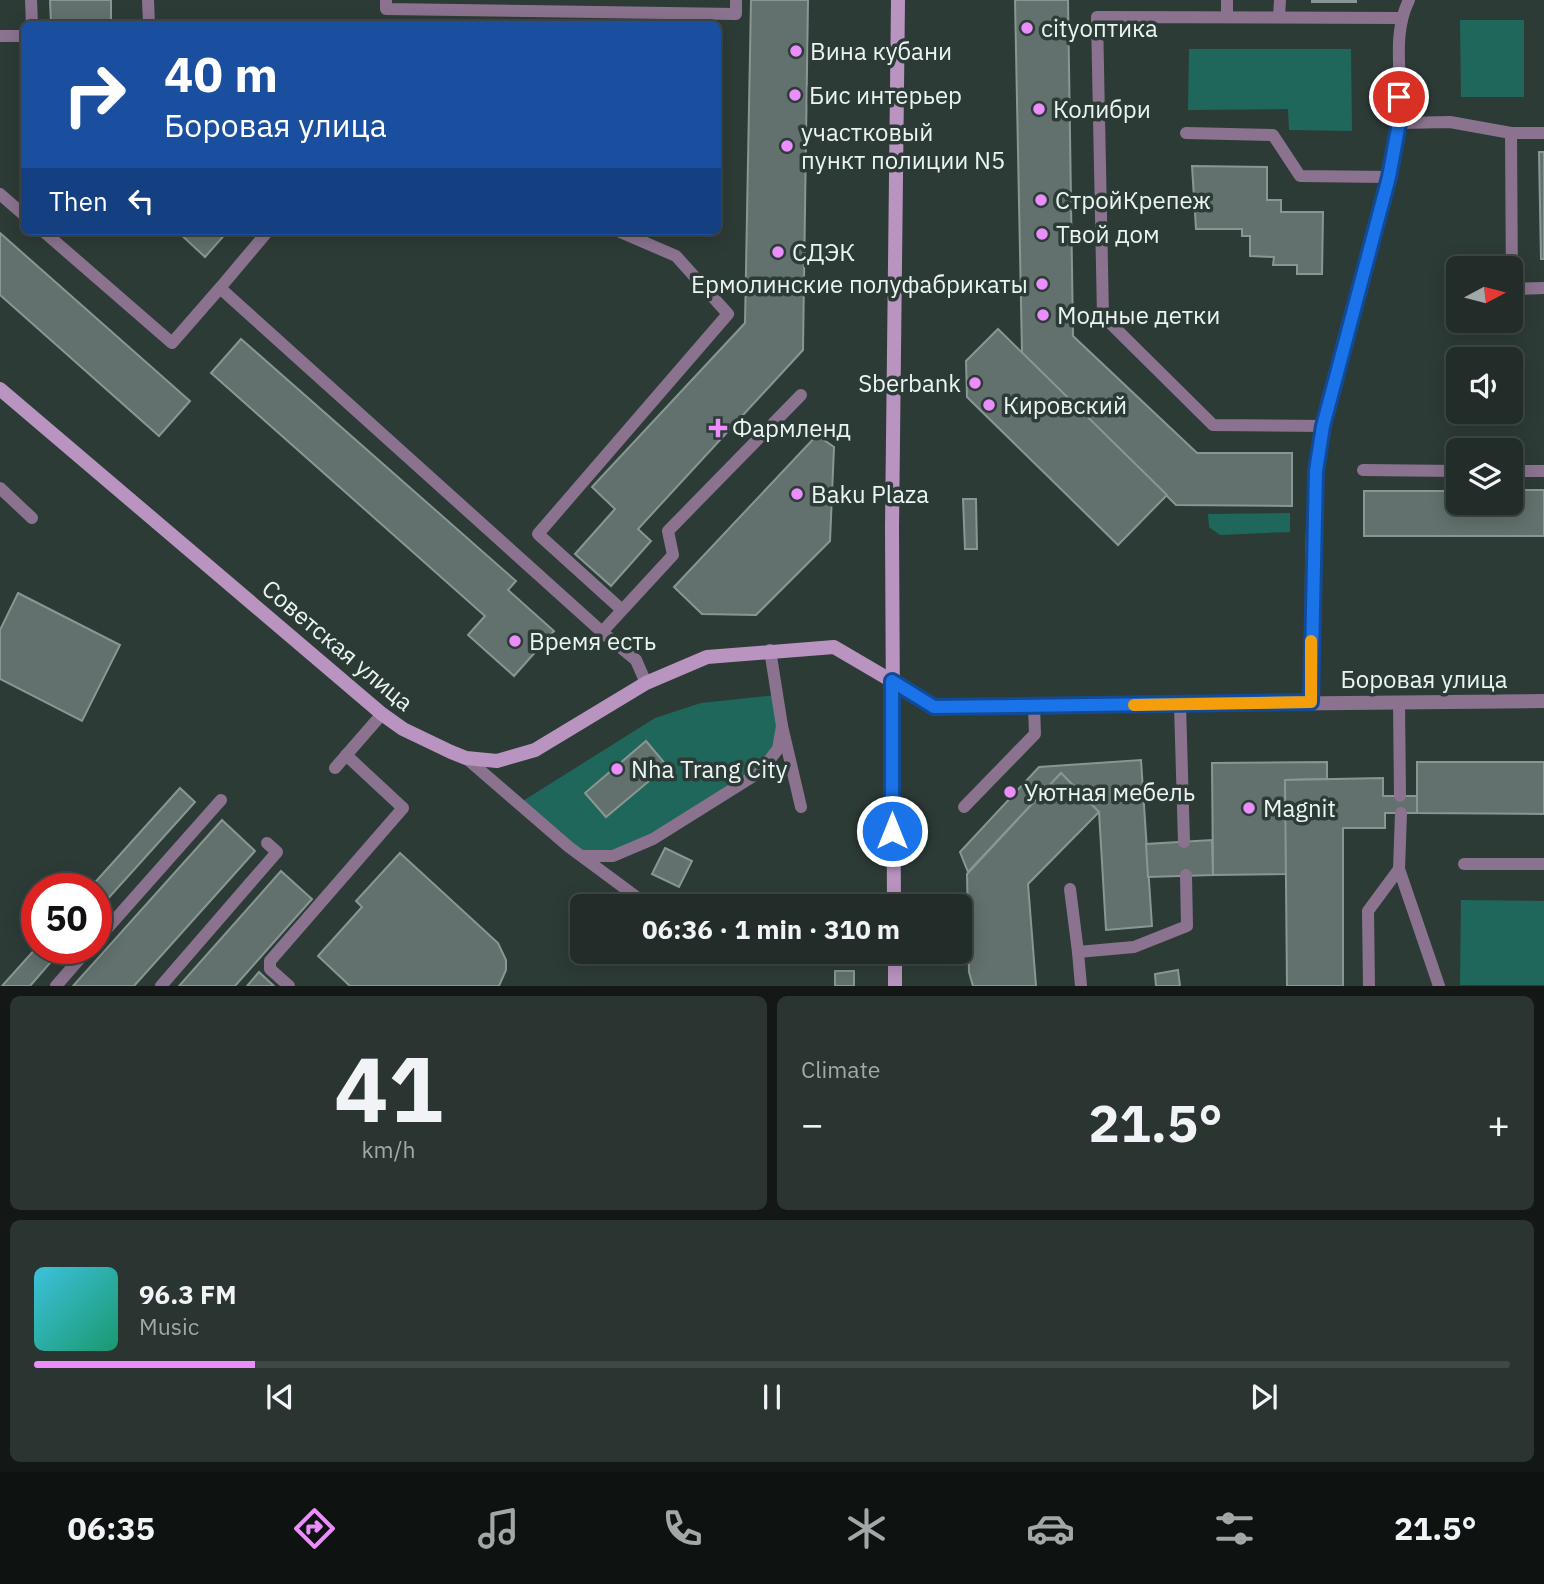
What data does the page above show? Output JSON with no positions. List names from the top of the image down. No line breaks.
{"streets":{"street":["Советская улица","Боровая улица"]},"crossings":[["Советская улица","Боровая улица"]],"places":{"other":["cityоптика","Вина кубани","Бис интерьер","Колибри","участковый пункт полиции N5","СтройКрепеж","Твой дом","СДЭК","Ермолинские полуфабрикаты","Модные детки","Sberbank","Кировский","Baku Plaza","Время есть","Nha Trang City","Уютная мебель","Magnit"],"health":["Фармленд"]},"north":"right","page":{"turn":["40 m","Боровая улица"],"then":"Then","limit":"50","trip":"06:36 · 1 min · 310 m","tile":[["41","km/h"],"Climate"],"heat":["−","21.5°","+"],"song":["96.3 FM","Music"],"tabs":["06:35","21.5°"]}}
